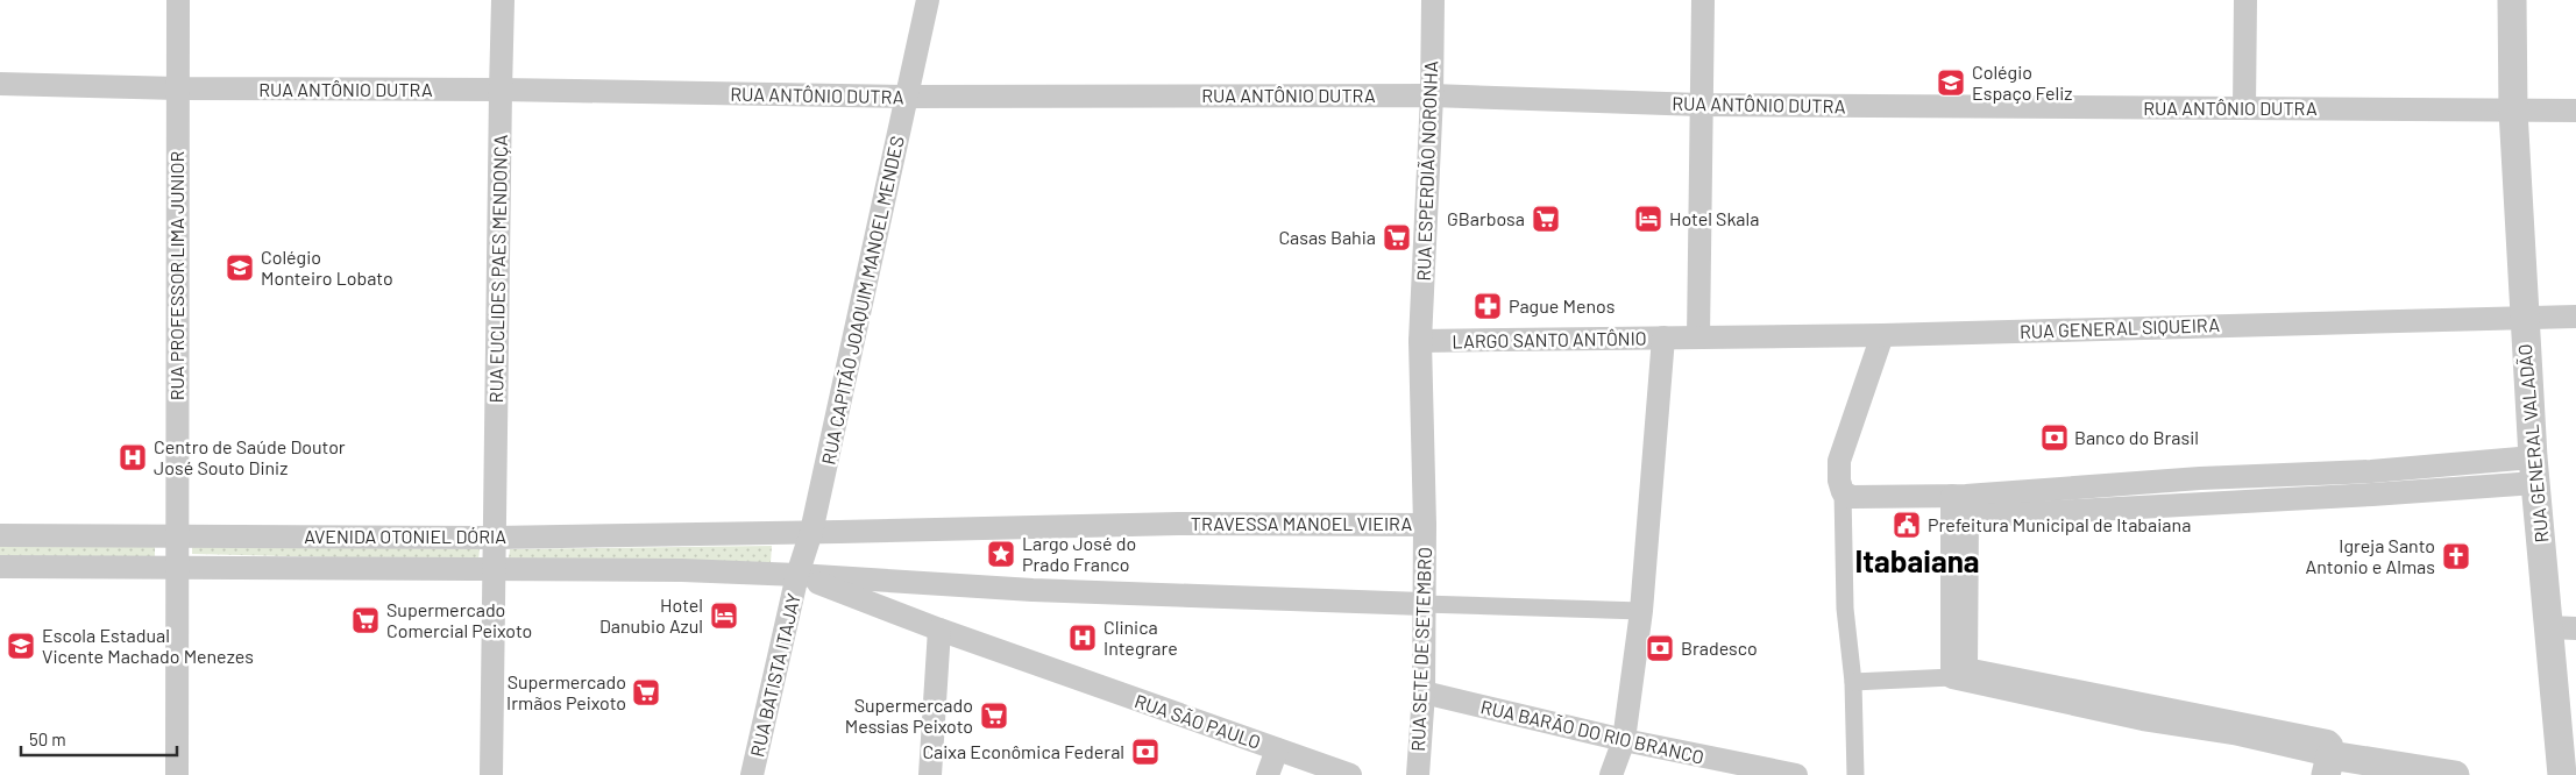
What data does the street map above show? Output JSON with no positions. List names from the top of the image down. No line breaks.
{"streets":{"street":["RUA ANTÔNIO DUTRA","RUA ESPERDIÃO NORONHA","RUA EUCLIDES PAES MENDONÇA","RUA PROFESSOR LIMA JUNIOR","RUA CAPITÃO JOAQUIM MANOEL MENDES","RUA GENERAL SIQUEIRA","LARGO SANTO ANTÔNIO","RUA GENERAL VALADÃO","TRAVESSA MANOEL VIEIRA","AVENIDA OTONIEL DÓRIA","RUA SETE DE SETEMBRO","RUA BATISTA ITAJAY","RUA SÃO PAULO","RUA BARÃO DO RIO BRANCO"]},"crossings":[["RUA ANTÔNIO DUTRA","RUA ESPERDIÃO NORONHA"],["RUA ANTÔNIO DUTRA","RUA EUCLIDES PAES MENDONÇA"],["RUA ANTÔNIO DUTRA","RUA PROFESSOR LIMA JUNIOR"],["RUA ANTÔNIO DUTRA","RUA CAPITÃO JOAQUIM MANOEL MENDES"],["RUA ANTÔNIO DUTRA","RUA GENERAL VALADÃO"],["RUA ESPERDIÃO NORONHA","LARGO SANTO ANTÔNIO"],["RUA EUCLIDES PAES MENDONÇA","AVENIDA OTONIEL DÓRIA"],["RUA PROFESSOR LIMA JUNIOR","AVENIDA OTONIEL DÓRIA"],["RUA CAPITÃO JOAQUIM MANOEL MENDES","TRAVESSA MANOEL VIEIRA"],["RUA CAPITÃO JOAQUIM MANOEL MENDES","AVENIDA OTONIEL DÓRIA"],["RUA CAPITÃO JOAQUIM MANOEL MENDES","RUA BATISTA ITAJAY"],["RUA CAPITÃO JOAQUIM MANOEL MENDES","RUA SÃO PAULO"],["RUA GENERAL SIQUEIRA","LARGO SANTO ANTÔNIO"],["RUA GENERAL SIQUEIRA","RUA GENERAL VALADÃO"],["LARGO SANTO ANTÔNIO","RUA BARÃO DO RIO BRANCO"],["TRAVESSA MANOEL VIEIRA","AVENIDA OTONIEL DÓRIA"],["TRAVESSA MANOEL VIEIRA","RUA SETE DE SETEMBRO"],["AVENIDA OTONIEL DÓRIA","RUA SETE DE SETEMBRO"],["AVENIDA OTONIEL DÓRIA","RUA BATISTA ITAJAY"],["AVENIDA OTONIEL DÓRIA","RUA SÃO PAULO"],["RUA SETE DE SETEMBRO","RUA BARÃO DO RIO BRANCO"],["RUA BATISTA ITAJAY","RUA SÃO PAULO"]],"districts":["Itabaiana"],"places":{"school or university":["Colégio Espaço Feliz","Colégio Monteiro Lobato","Escola Estadual Vicente Machado Menezes"],"supermarket":["GBarbosa","Casas Bahia","Supermercado Comercial Peixoto","Supermercado Irmãos Peixoto","Supermercado Messias Peixoto"],"hotel":["Hotel Skala","Hotel Danubio Azul"],"pharmacy":["Pague Menos"],"bank":["Banco do Brasil","Bradesco","Caixa Econômica Federal"],"hospital":["Centro de Saúde Doutor José Souto Diniz","Clinica Integrare"],"public building":["Prefeitura Municipal de Itabaiana"],"place":["Largo José do Prado Franco"],"church":["Igreja Santo Antonio e Almas"]},"scale_bar":"50 m"}
